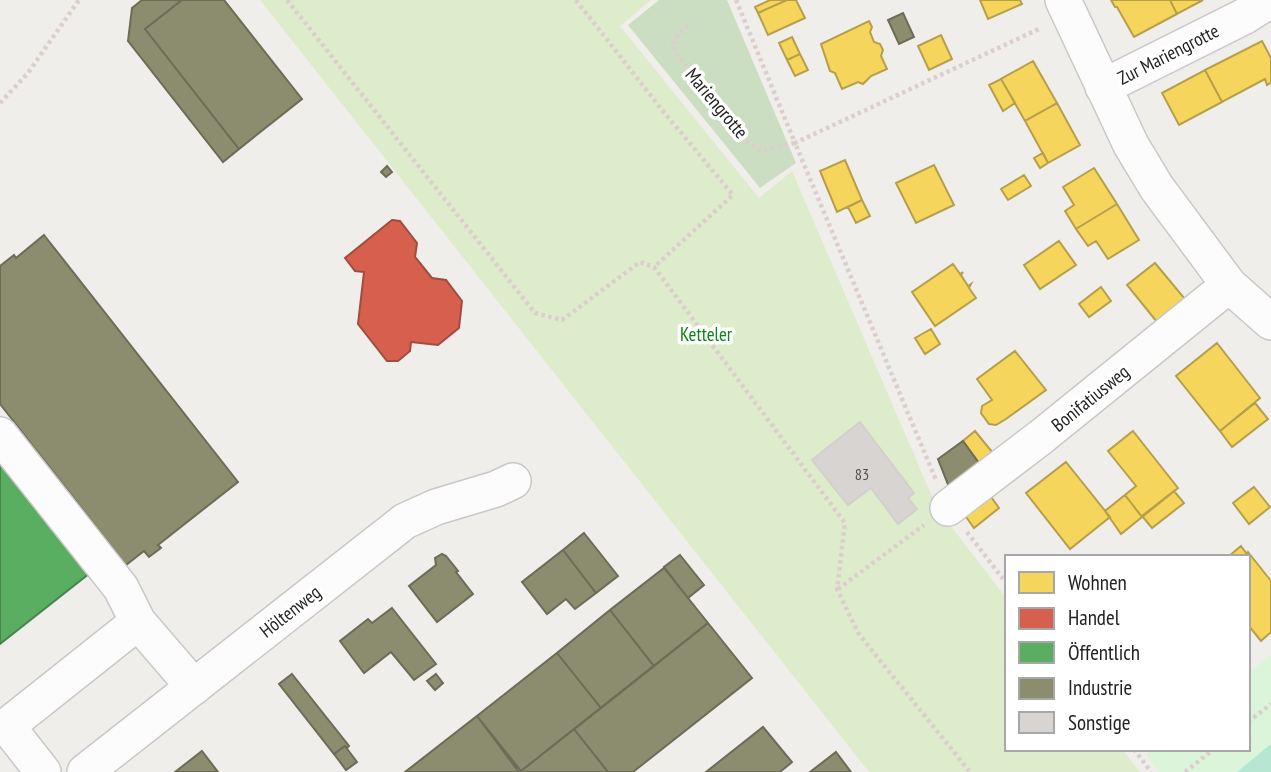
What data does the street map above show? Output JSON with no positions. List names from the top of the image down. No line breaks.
{"streets":{"street":["Zur Mariengrotte","Bonifatiusweg","Höltenweg"],"path":["Mariengrotte"]},"parks":["Ketteler"],"house_numbers":["83"],"legend":["Wohnen","Handel","Öffentlich","Industrie","Sonstige"]}
